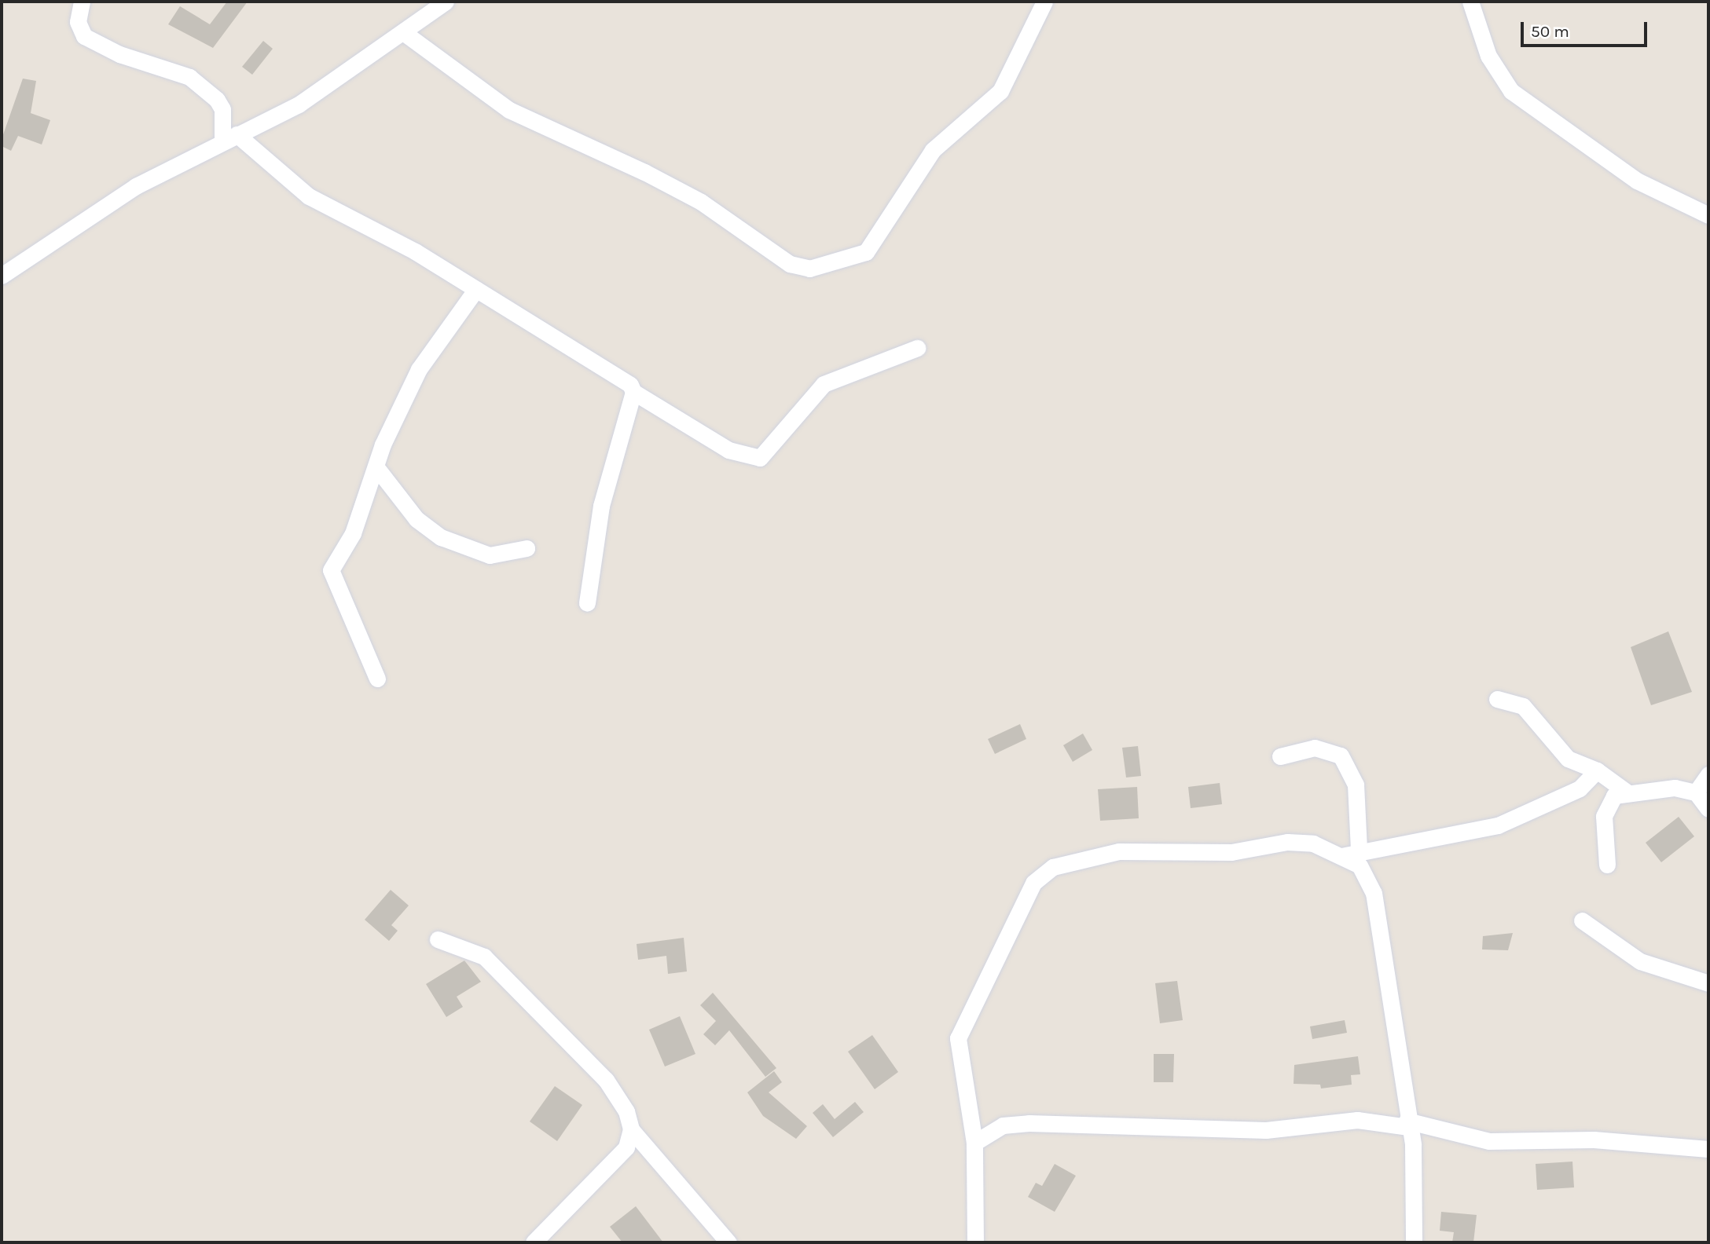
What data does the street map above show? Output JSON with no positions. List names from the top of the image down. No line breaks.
{"scale_bar":"50 m"}
